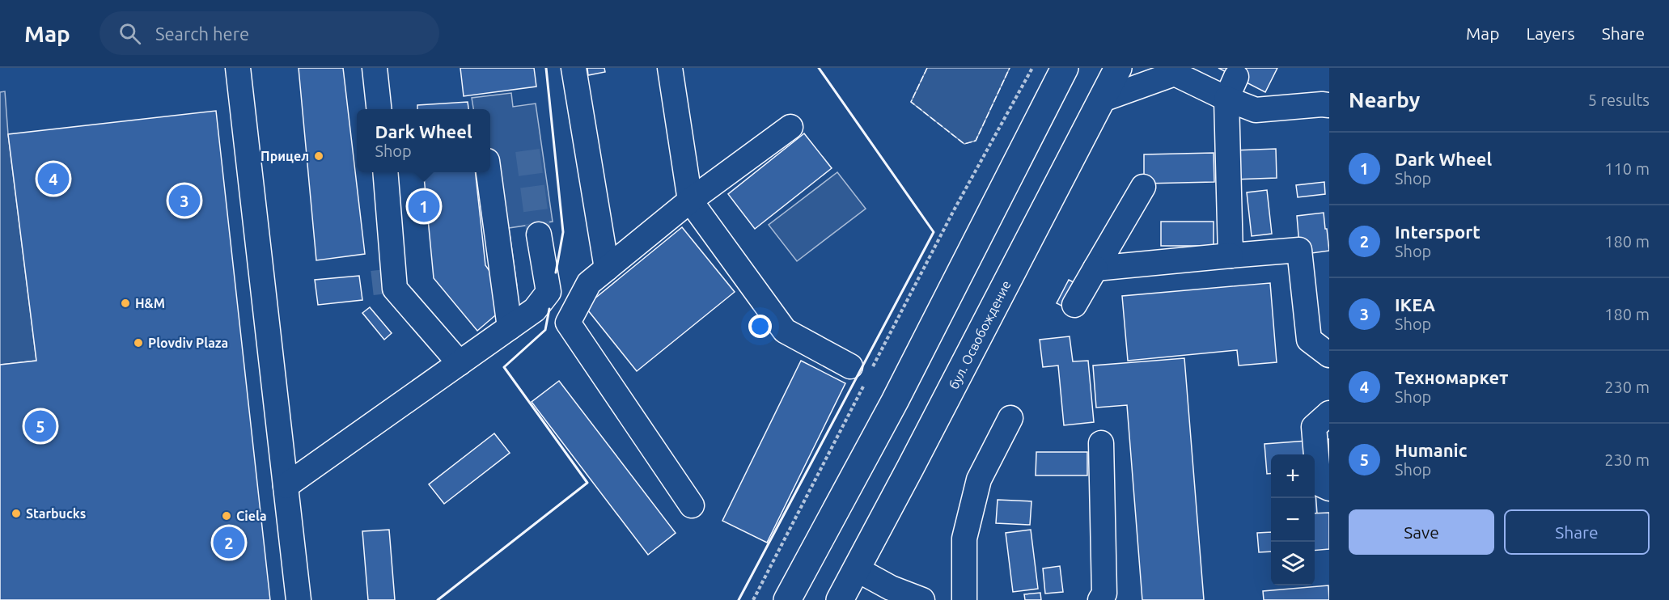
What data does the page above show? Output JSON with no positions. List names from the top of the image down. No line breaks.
{"streets":{"main road":["бул. Освобождение"]},"places":["Прицел","H&M","Plovdiv Plaza","Starbucks","Ciela"],"page":{"header":"Map","search":"Search here","nav":["Map","Layers","Share"],"heading":["Nearby","5 results"],"popup":["Dark Wheel","Shop"],"list":[{"mark":"1","name":"Dark Wheel","note":"Shop","value":"110 m"},{"mark":"2","name":"Intersport","note":"Shop","value":"180 m"},{"mark":"3","name":"IKEA","note":"Shop","value":"180 m"},{"mark":"4","name":"Техномаркет","note":"Shop","value":"230 m"},{"mark":"5","name":"Humanic","note":"Shop","value":"230 m"}],"pins":["4","3","1","5","2"],"map_buttons":["+","−"],"buttons":["Save","Share"]}}
